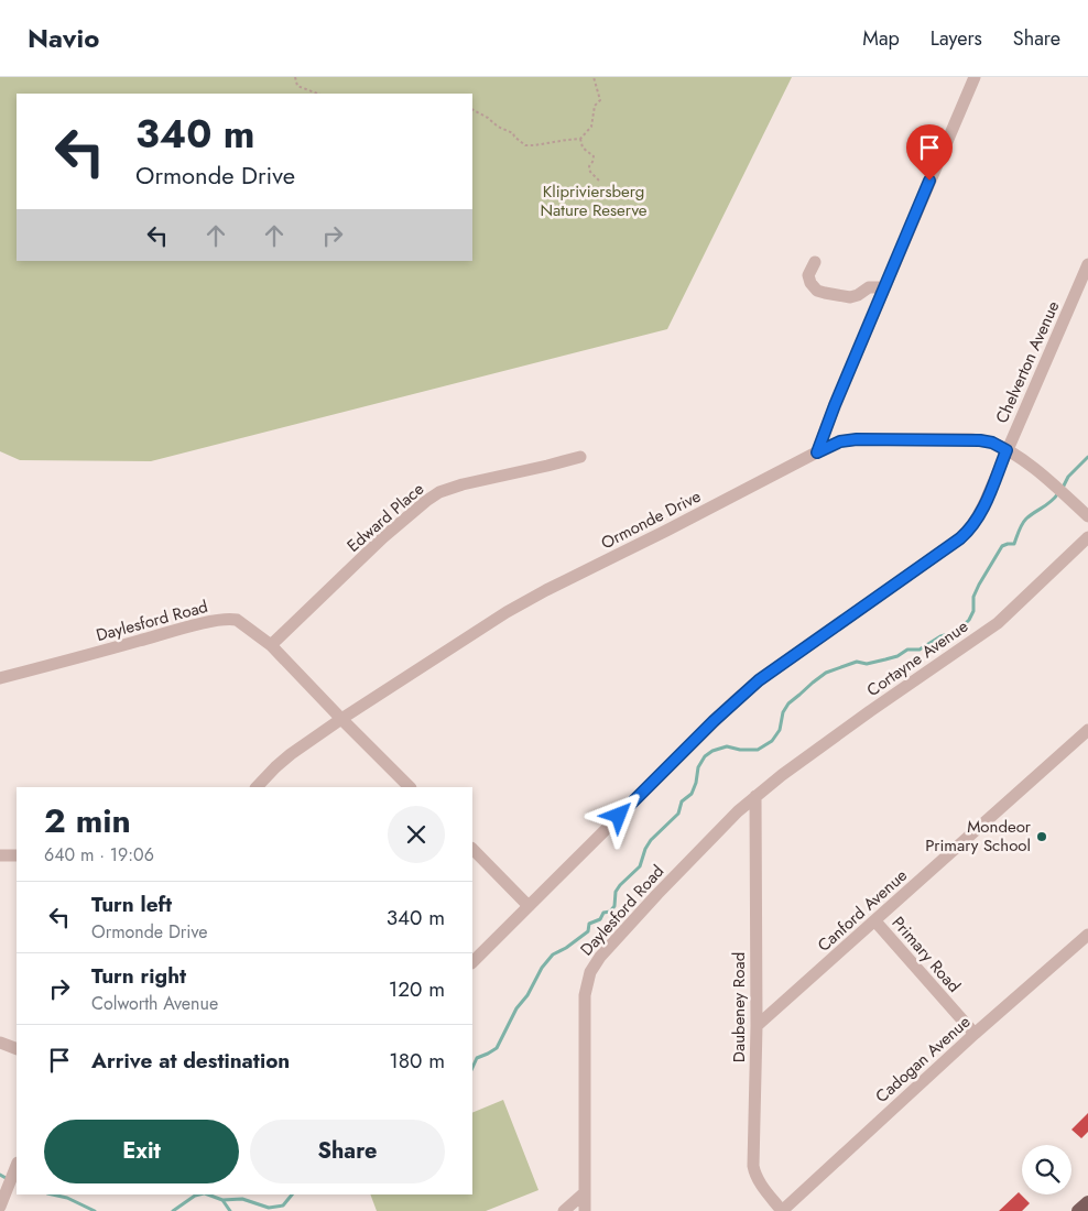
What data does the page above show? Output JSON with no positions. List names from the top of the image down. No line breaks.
{"streets":{"street":["Chelverton Avenue","Edward Place","Ormonde Drive","Daylesford Road","Cortayne Avenue","Canford Avenue","Primary Road","Daubeney Road","Cadogan Avenue"]},"crossings":[["Chelverton Avenue","Ormonde Drive"],["Edward Place","Daylesford Road"],["Ormonde Drive","Daylesford Road"],["Daylesford Road","Cortayne Avenue"],["Daylesford Road","Daubeney Road"],["Cortayne Avenue","Daubeney Road"],["Canford Avenue","Primary Road"],["Canford Avenue","Daubeney Road"],["Primary Road","Cadogan Avenue"],["Daubeney Road","Cadogan Avenue"]],"parks":["Klipriviersberg Nature Reserve"],"places":["Mondeor Primary School"],"page":{"header":"Navio","nav":["Map","Layers","Share"],"turn":["340 m","Ormonde Drive"],"heading":["2 min","640 m · 19:06"],"list":[{"name":"Turn left","note":"Ormonde Drive","value":"340 m"},{"name":"Turn right","note":"Colworth Avenue","value":"120 m"},{"name":"Arrive at destination","value":"180 m"}],"buttons":["Exit","Share"]}}
